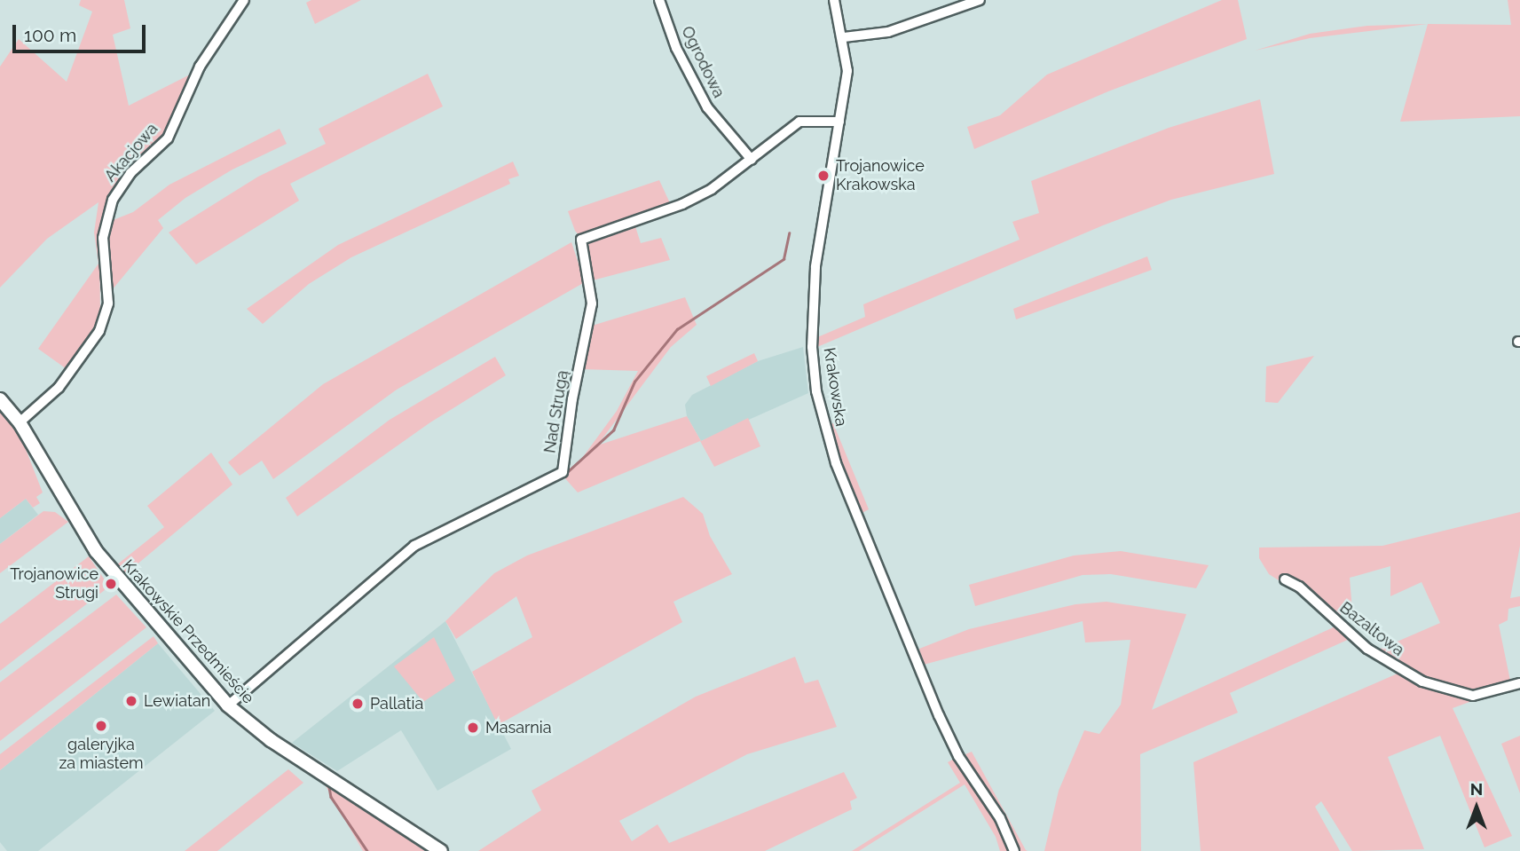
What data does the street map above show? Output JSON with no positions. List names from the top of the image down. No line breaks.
{"streets":{"main road":["Krakowskie Przedmieście"],"street":["Ogrodowa","Akacjowa","Krakowska","Nad Strugą","Bazaltowa"]},"crossings":[["Ogrodowa","Nad Strugą"],["Akacjowa","Krakowskie Przedmieście"],["Krakowska","Nad Strugą"],["Nad Strugą","Krakowskie Przedmieście"]],"places":["Trojanowice Krakowska","Trojanowice Strugi","Lewiatan","Pallatia","galeryjka za miastem","Masarnia"],"scale_bar":"100 m","north":"top"}
